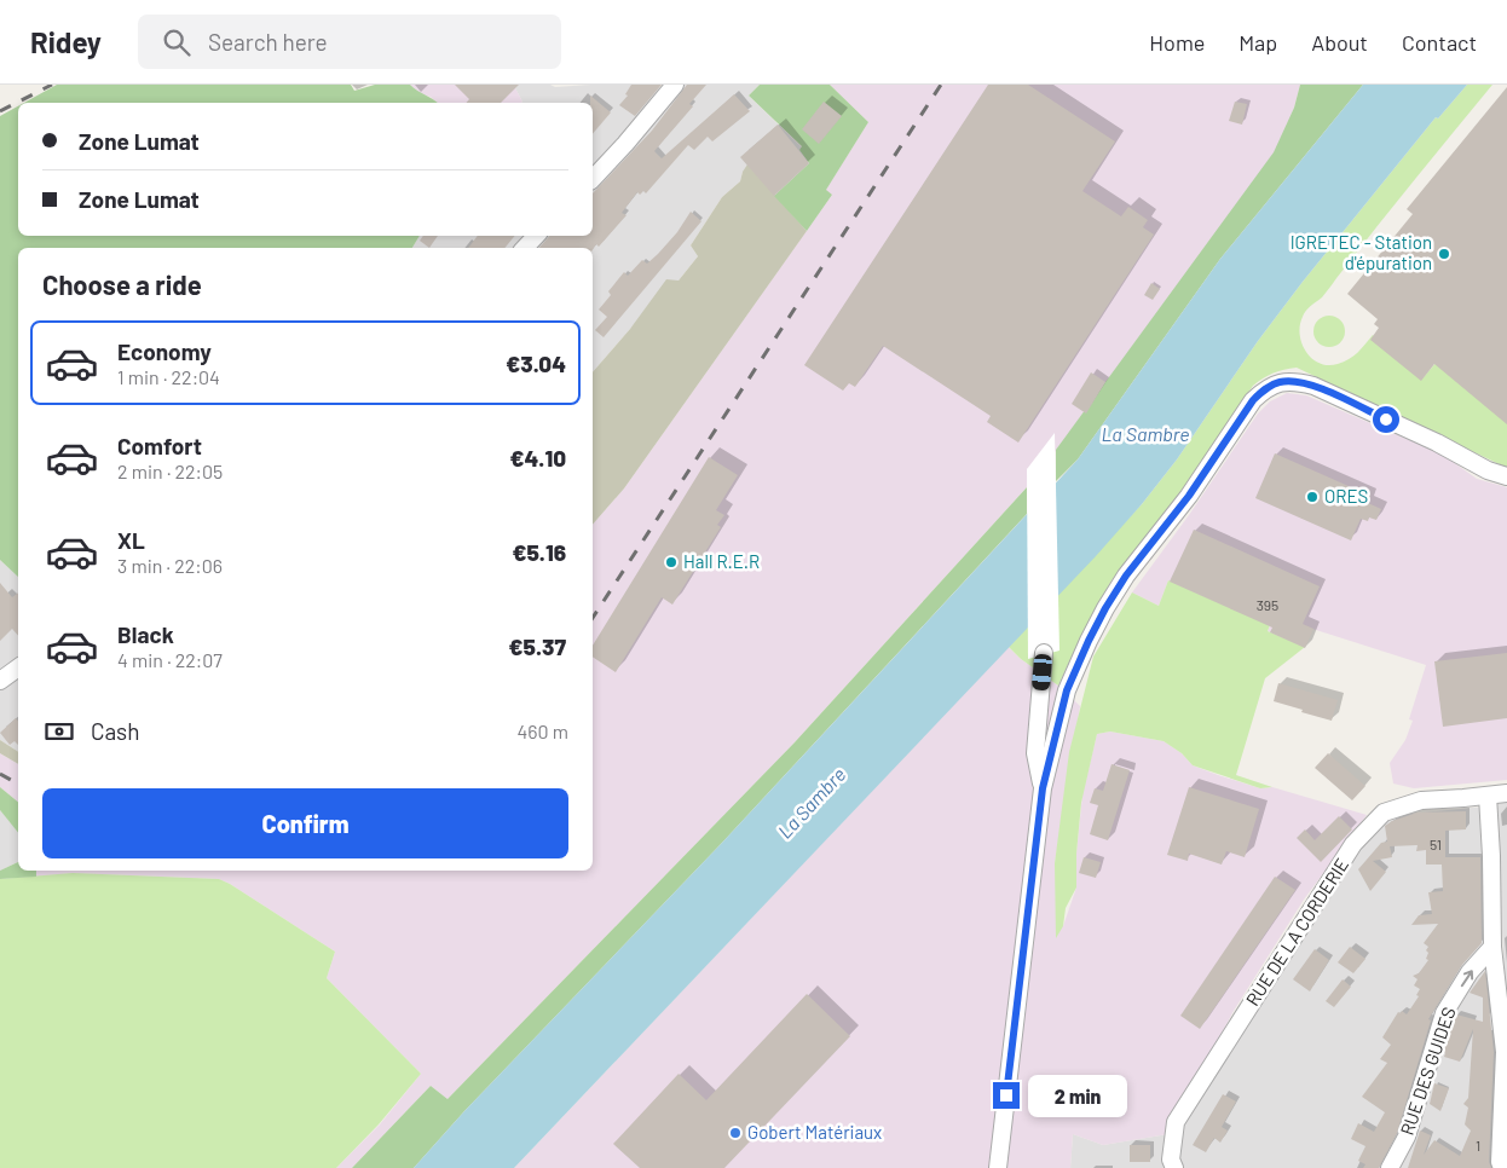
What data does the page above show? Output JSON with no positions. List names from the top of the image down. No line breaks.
{"streets":{"street":["RUE DE LA CORDERIE","RUE DES GUIDES"]},"one_way":["RUE DES GUIDES"],"water":["La Sambre"],"places":["IGRETEC - Station d'épuration","ORES","Hall R.E.R","Gobert Matériaux"],"house_numbers":["395","51","1"],"page":{"header":"Ridey","search":"Search here","nav":["Home","Map","About","Contact"],"banner":["Zone Lumat","Zone Lumat"],"heading":"Choose a ride","list":[{"name":"Economy","note":"1 min · 22:04","value":"€3.04"},{"name":"Comfort","note":"2 min · 22:05","value":"€4.10"},{"name":"XL","note":"3 min · 22:06","value":"€5.16"},{"name":"Black","note":"4 min · 22:07","value":"€5.37"}],"pay":["Cash","460 m"],"buttons":"Confirm","bubble":"2 min"}}
